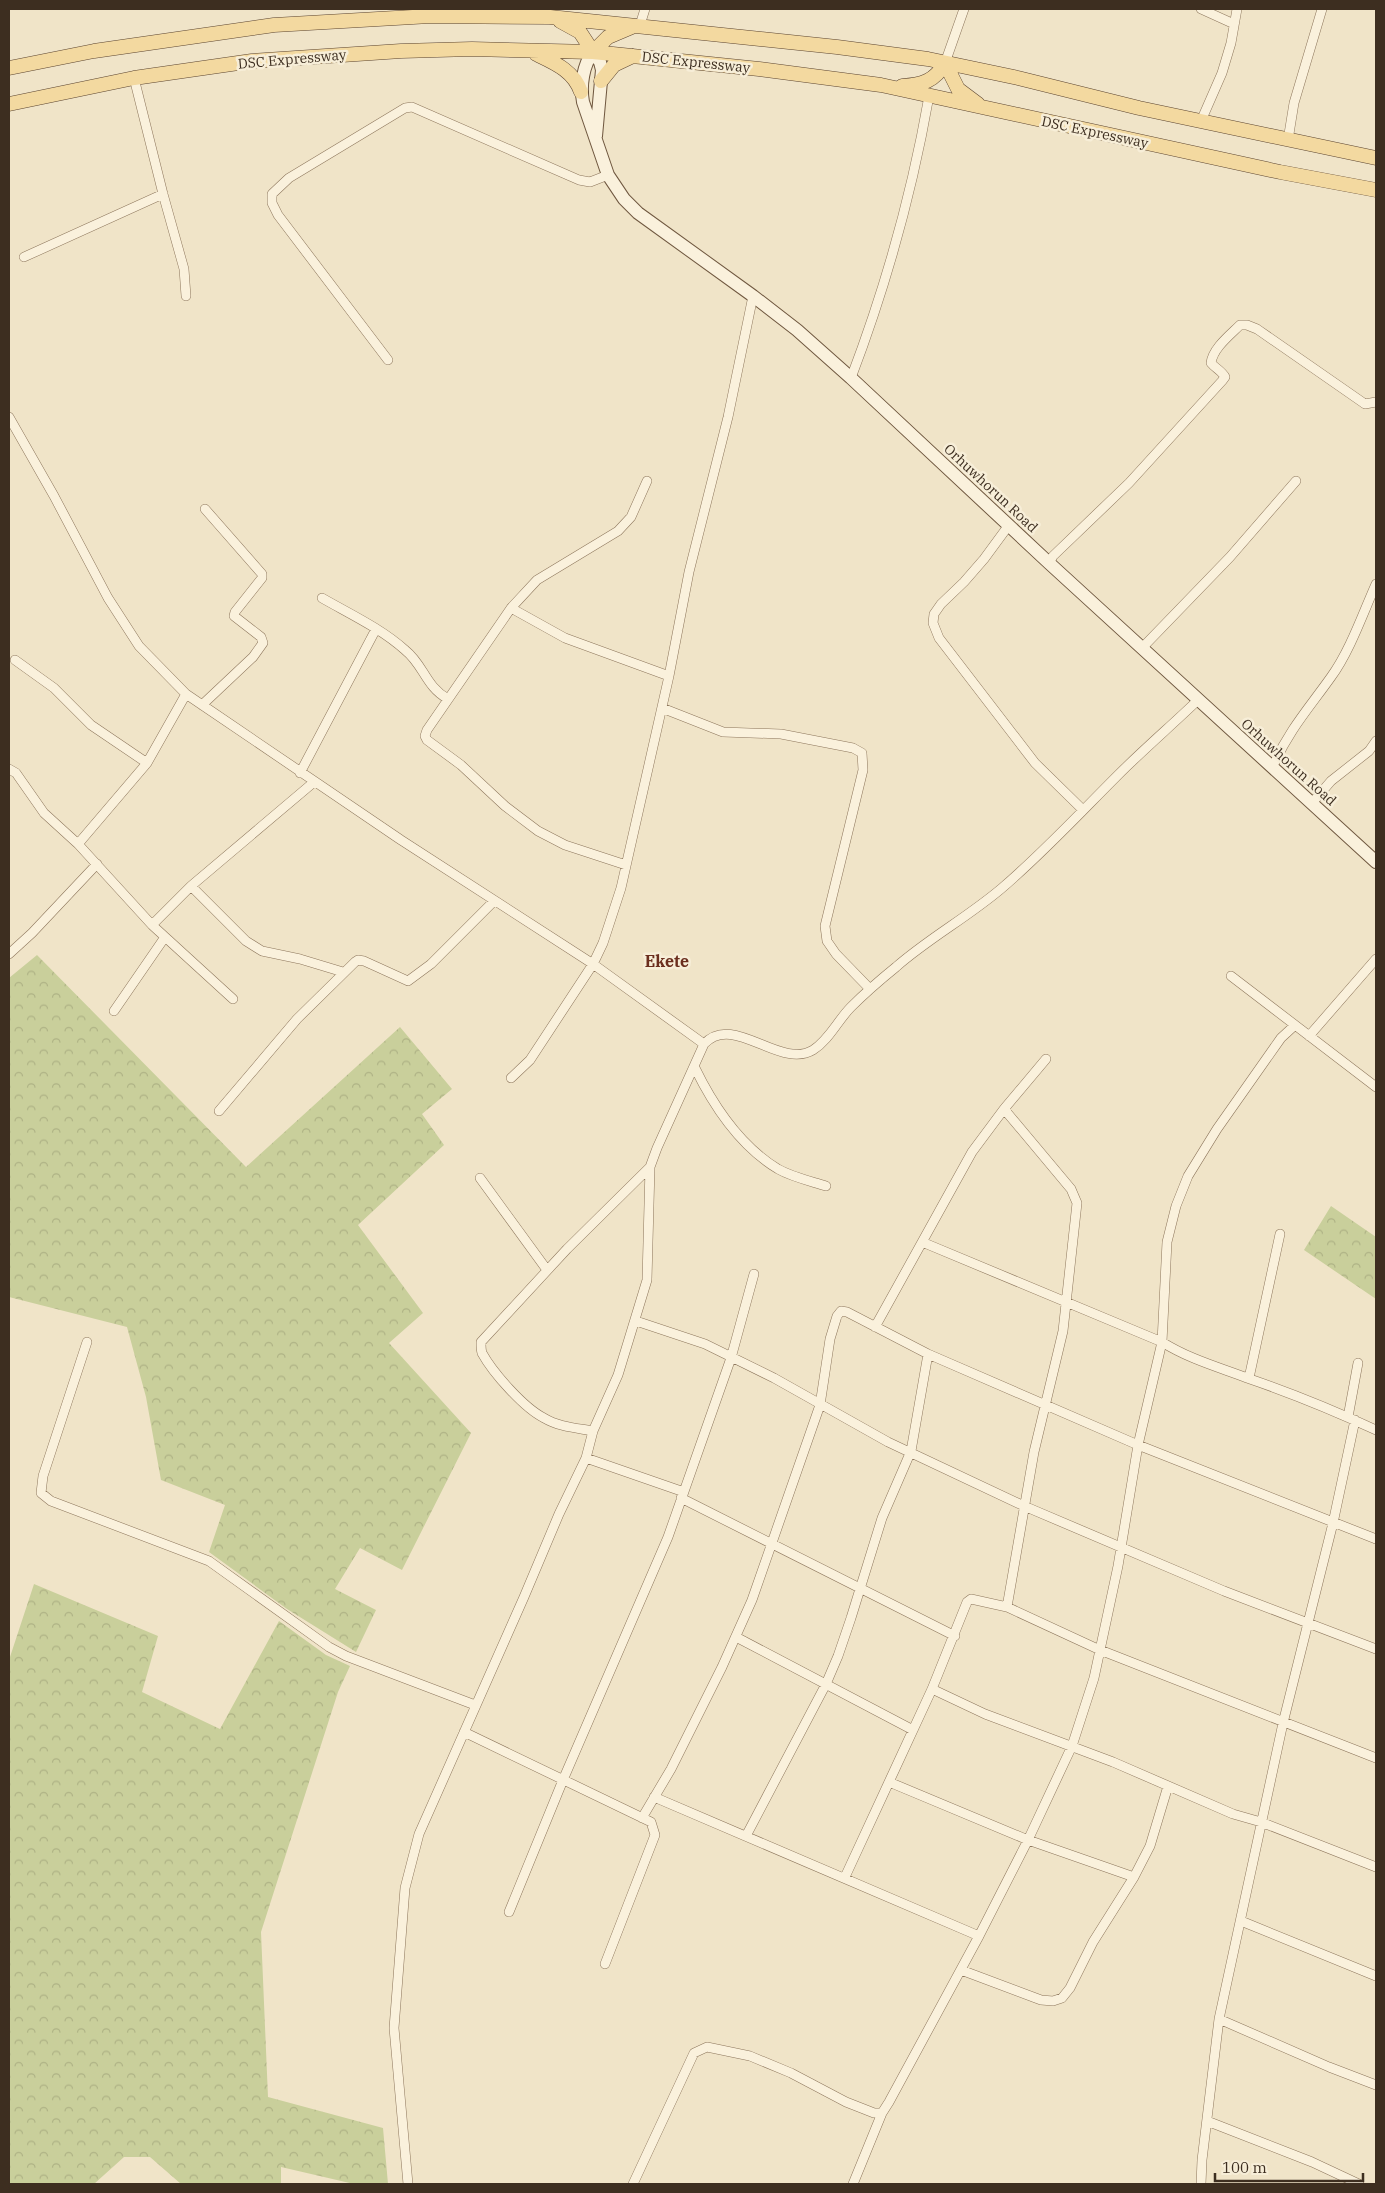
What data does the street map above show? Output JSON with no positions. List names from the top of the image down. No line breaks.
{"streets":{"main road":["DSC Expressway"],"street":["Orhuwhorun Road"]},"districts":["Ekete"],"scale_bar":"100 m"}
